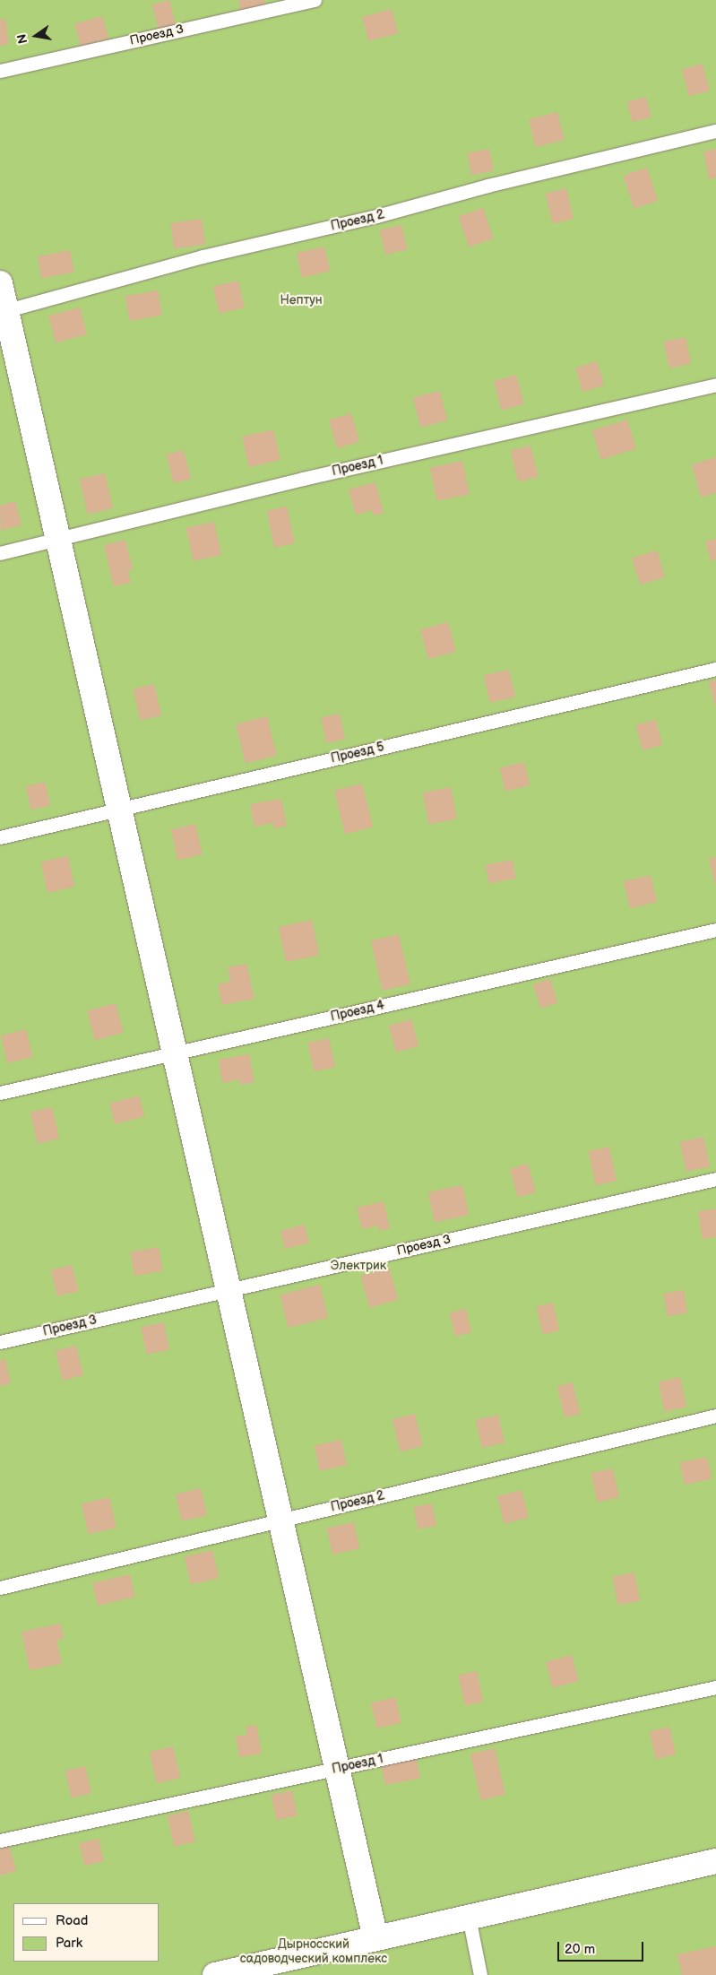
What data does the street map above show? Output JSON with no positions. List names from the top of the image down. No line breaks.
{"streets":{"lane":["Проезд 3","Проезд 2","Проезд 1","Проезд 5","Проезд 4"]},"parks":["Нептун","Электрик","Дырносский садоводческий комплекс"],"legend":["Road","Park"],"scale_bar":"20 m","north":"left"}
